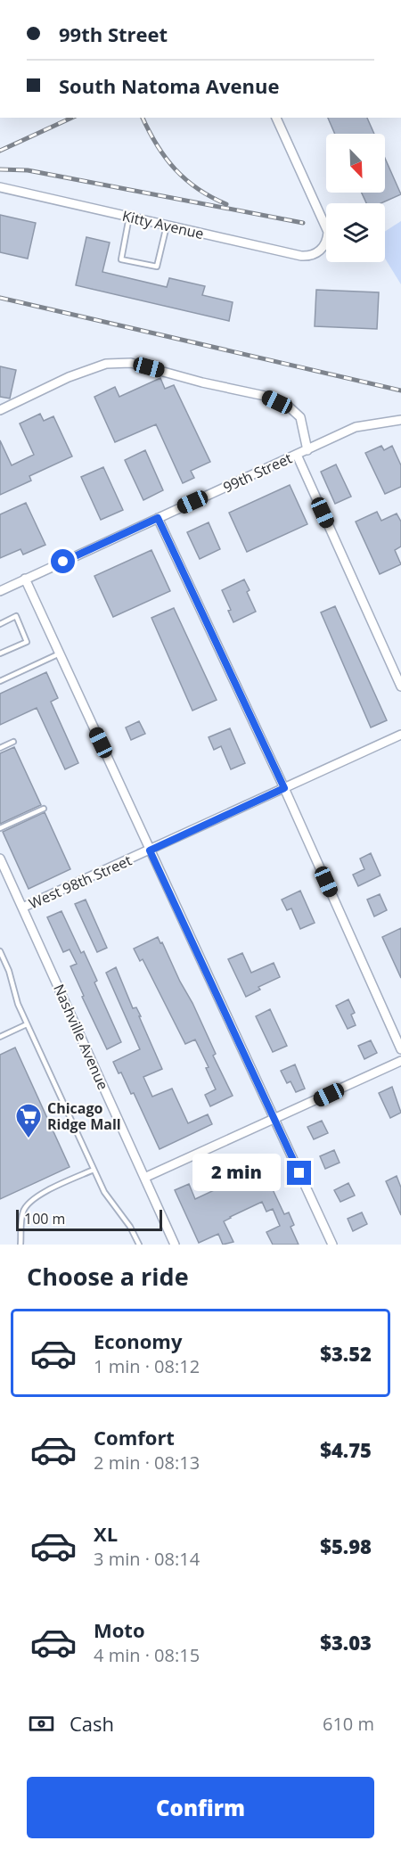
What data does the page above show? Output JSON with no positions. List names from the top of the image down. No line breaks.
{"streets":{"street":["Kitty Avenue","99th Street","West 98th Street","Nashville Avenue"]},"crossings":[["West 98th Street","Nashville Avenue"]],"places":{"supermarket":["Chicago Ridge Mall"]},"scale_bar":"100 m","north":"bottom right","page":{"banner":["99th Street","South Natoma Avenue"],"bubble":"2 min","scale":"100 m","heading":"Choose a ride","list":[{"name":"Economy","note":"1 min · 08:12","value":"$3.52"},{"name":"Comfort","note":"2 min · 08:13","value":"$4.75"},{"name":"XL","note":"3 min · 08:14","value":"$5.98"},{"name":"Moto","note":"4 min · 08:15","value":"$3.03"}],"pay":["Cash","610 m"],"buttons":"Confirm"}}
